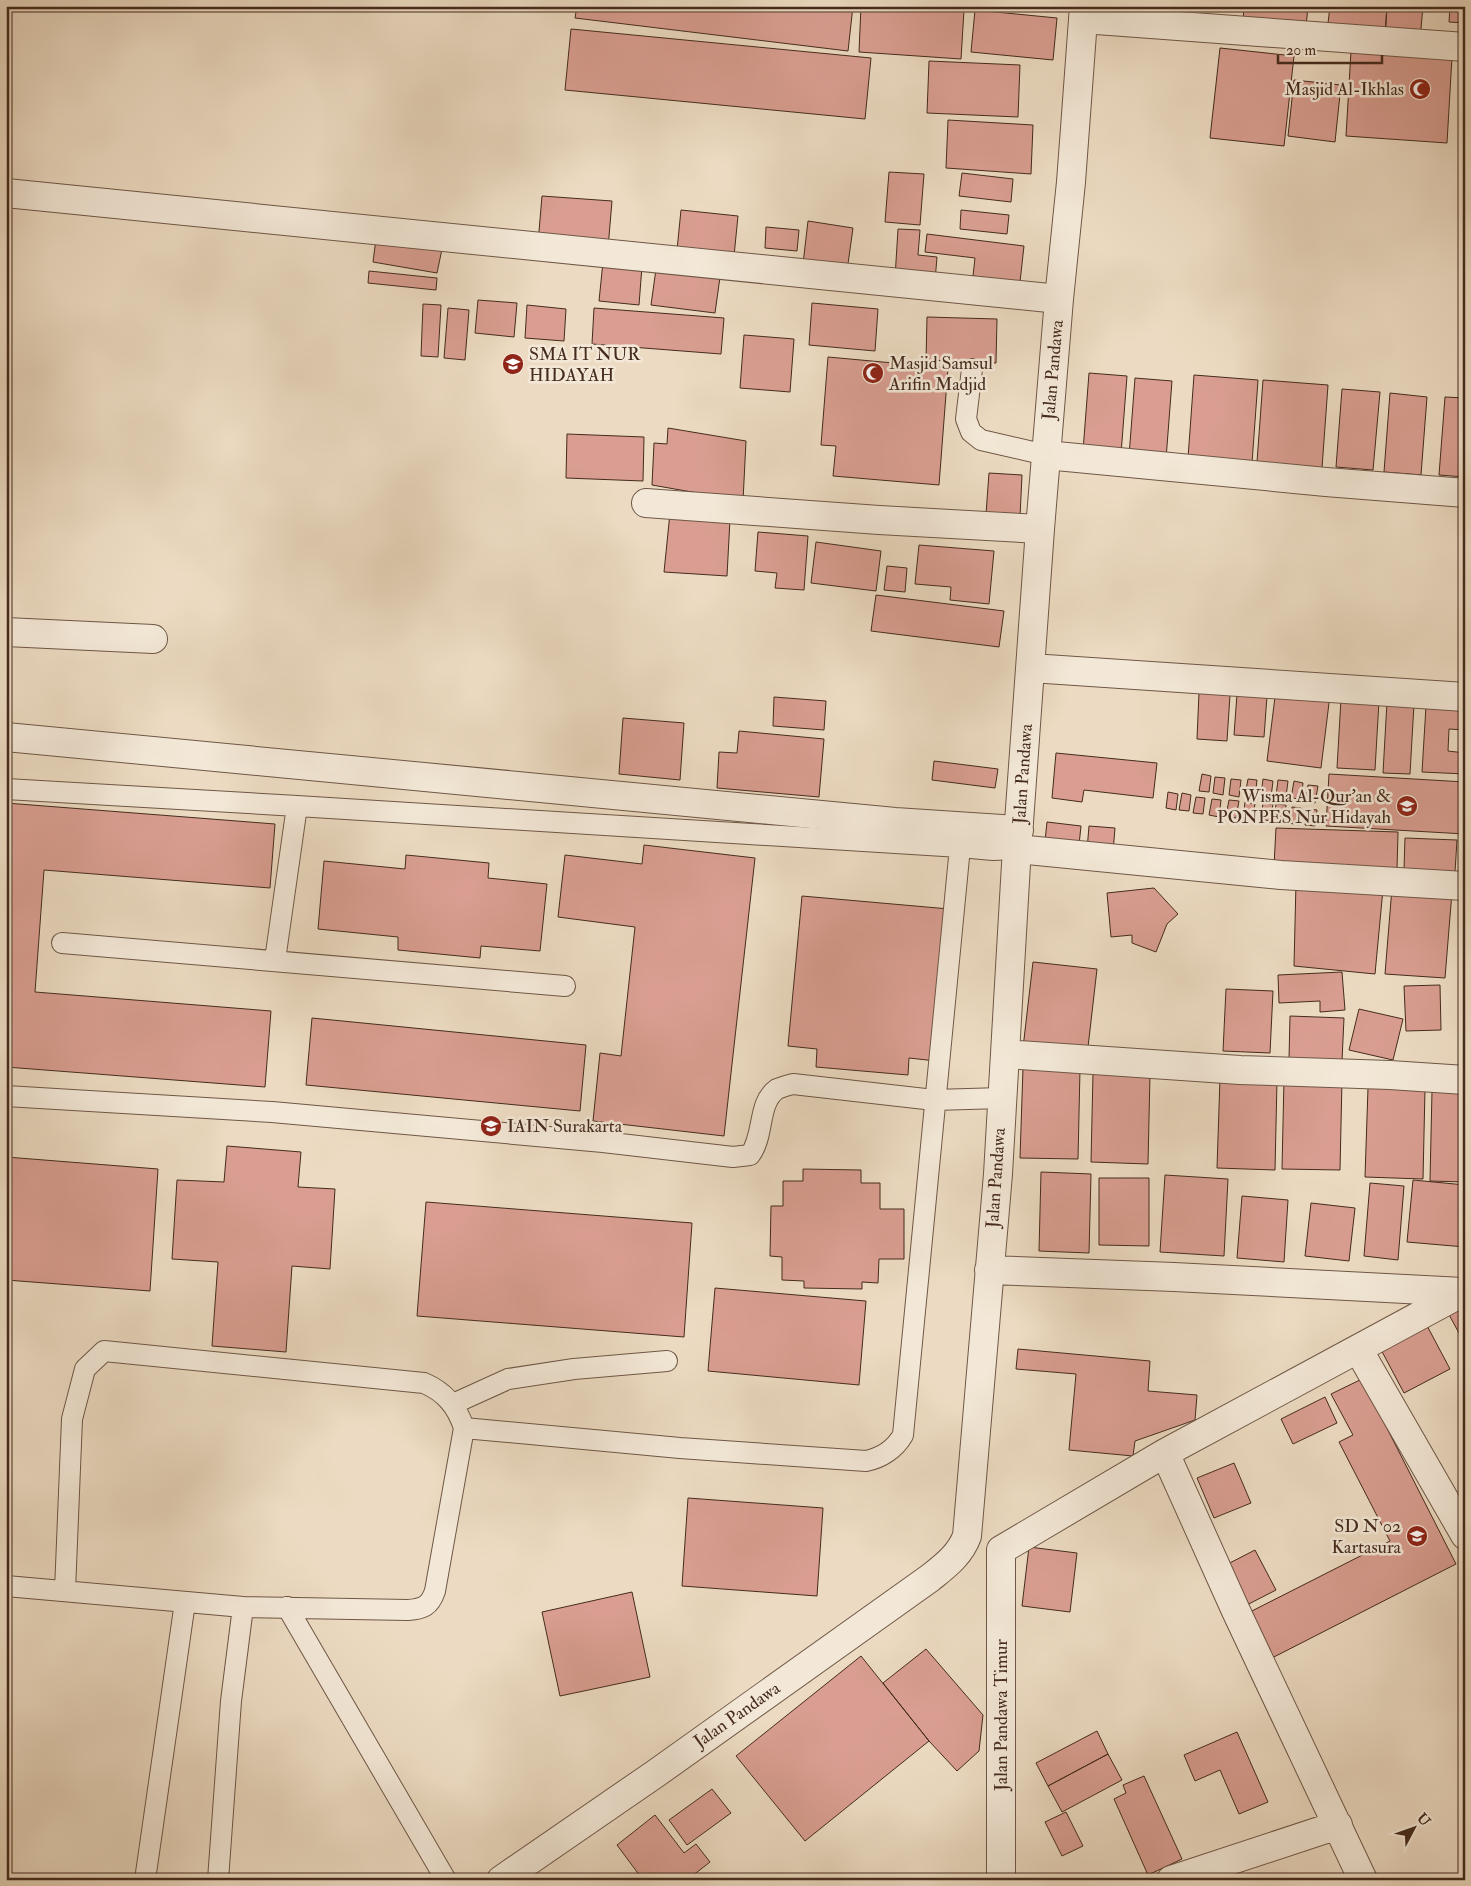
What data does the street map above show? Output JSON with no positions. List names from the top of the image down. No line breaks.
{"streets":{"street":["Jalan Pandawa","Jalan Pandawa Timur"]},"places":{"mosque":["Masjid Al-Ikhlas","Masjid Samsul Arifin Madjid"],"school or university":["SMA IT NUR HIDAYAH","Wisma Al-Qur'an & PONPES Nur Hidayah","IAIN Surakarta","SD N 02 Kartasura"]},"scale_bar":"20 m","north":"top right"}
